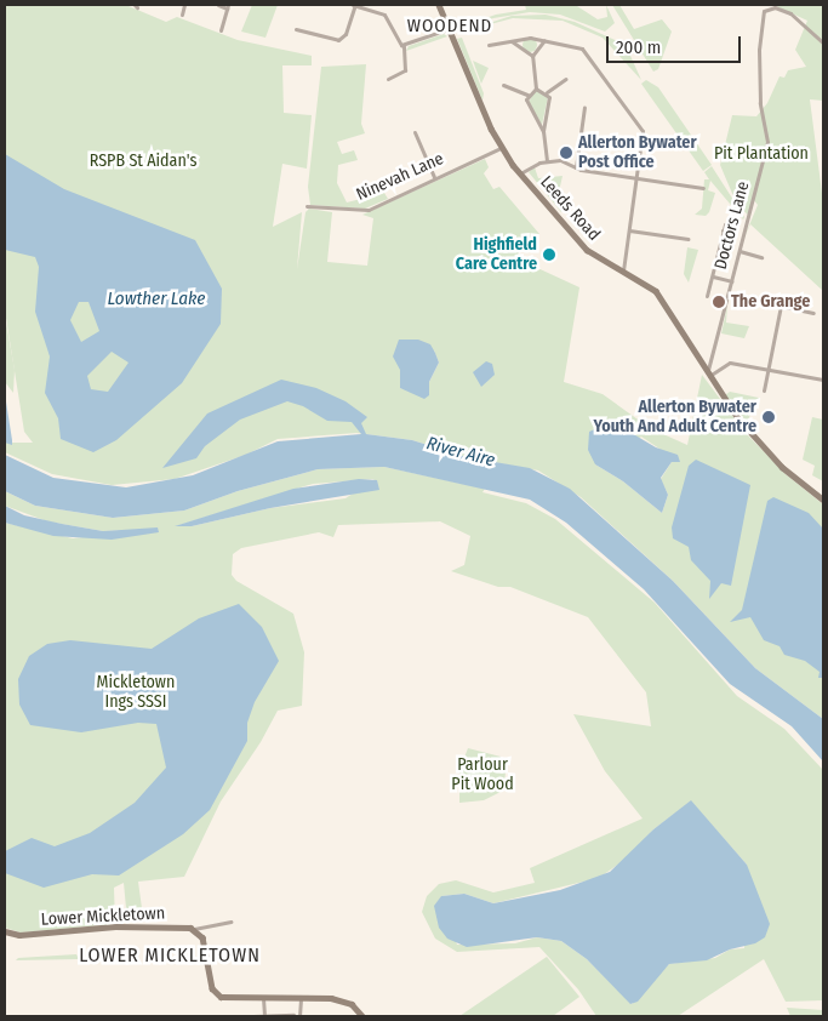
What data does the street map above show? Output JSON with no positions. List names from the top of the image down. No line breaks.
{"streets":{"street":["Ninevah Lane","Leeds Road","Doctors Lane","Lower Mickletown"]},"crossings":[["Ninevah Lane","Leeds Road"],["Leeds Road","Doctors Lane"]],"districts":["WOODEND","LOWER MICKLETOWN"],"water":["Lowther Lake","River Aire"],"parks":["Pit Plantation","RSPB St Aidan's","Mickletown Ings SSSI","Parlour Pit Wood"],"places":["Allerton Bywater Post Office","Highfield Care Centre","The Grange","Allerton Bywater Youth And Adult Centre"],"scale_bar":"200 m"}
